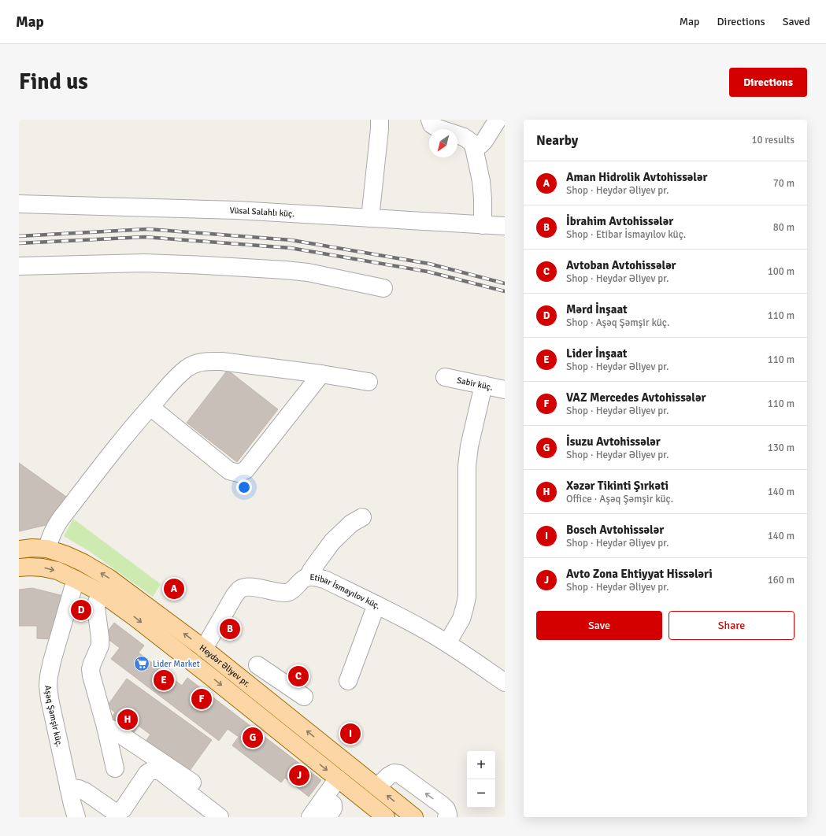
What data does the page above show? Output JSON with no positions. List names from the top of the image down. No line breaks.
{"streets":{"main road":["Heydər Əliyev pr."],"street":["Vüsal Salahlı küç.","Sabir küç.","Etibar İsmayılov küç.","Aşəq Şəmşir küç."]},"crossings":[["Etibar İsmayılov küç.","Heydər Əliyev pr."],["Heydər Əliyev pr.","Aşəq Şəmşir küç."]],"places":{"supermarket":["Lider Market"]},"north":"bottom left","page":{"header":"Map","nav":["Map","Directions","Saved"],"buttons":["Directions",["Save","Share"]],"title":"Find us","heading":["Nearby","10 results"],"list":[{"mark":"A","name":"Aman Hidrolik Avtohissələr","note":"Shop · Heydər Əliyev pr.","value":"70 m"},{"mark":"B","name":"İbrahim Avtohissələr","note":"Shop · Etibar İsmayılov küç.","value":"80 m"},{"mark":"C","name":"Avtoban Avtohissələr","note":"Shop · Heydər Əliyev pr.","value":"100 m"},{"mark":"D","name":"Mərd İnşaat","note":"Shop · Aşəq Şəmşir küç.","value":"110 m"},{"mark":"E","name":"Lider İnşaat","note":"Shop · Heydər Əliyev pr.","value":"110 m"},{"mark":"F","name":"VAZ Mercedes Avtohissələr","note":"Shop · Heydər Əliyev pr.","value":"110 m"},{"mark":"G","name":"İsuzu Avtohissələr","note":"Shop · Heydər Əliyev pr.","value":"130 m"},{"mark":"H","name":"Xəzər Tikinti Şırkəti","note":"Office · Aşəq Şəmşir küç.","value":"140 m"},{"mark":"I","name":"Bosch Avtohissələr","note":"Shop · Heydər Əliyev pr.","value":"140 m"},{"mark":"J","name":"Avto Zona Ehtiyyat Hissələri","note":"Shop · Heydər Əliyev pr.","value":"160 m"}],"pins":["A","D","B","C","E","F","H","I","G","J"],"map_buttons":["+","−"]}}
